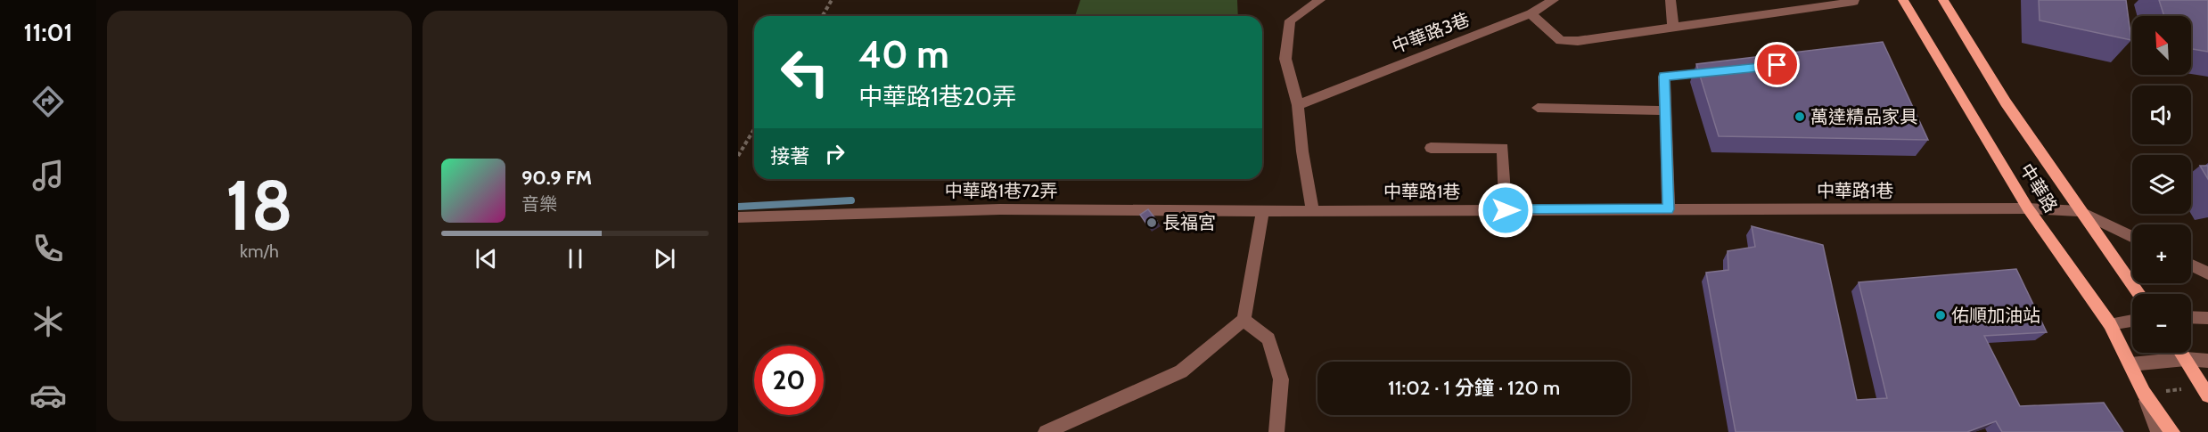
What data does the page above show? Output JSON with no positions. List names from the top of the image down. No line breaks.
{"streets":{"main road":["中華路"],"street":["中華路3巷","中華路1巷72弄","中華路1巷"]},"crossings":[["中華路","中華路1巷"],["中華路1巷72弄","中華路1巷"]],"places":["萬達精品家具","長福宮","佑順加油站"],"north":"top left","page":{"tabs":"11:01","tile":["18","km/h"],"map_buttons":["+","−"],"turn":["40 m","中華路1巷20弄"],"then":"接著","song":["90.9 FM","音樂"],"limit":"20","trip":"11:02 · 1 分鐘 · 120 m"}}
